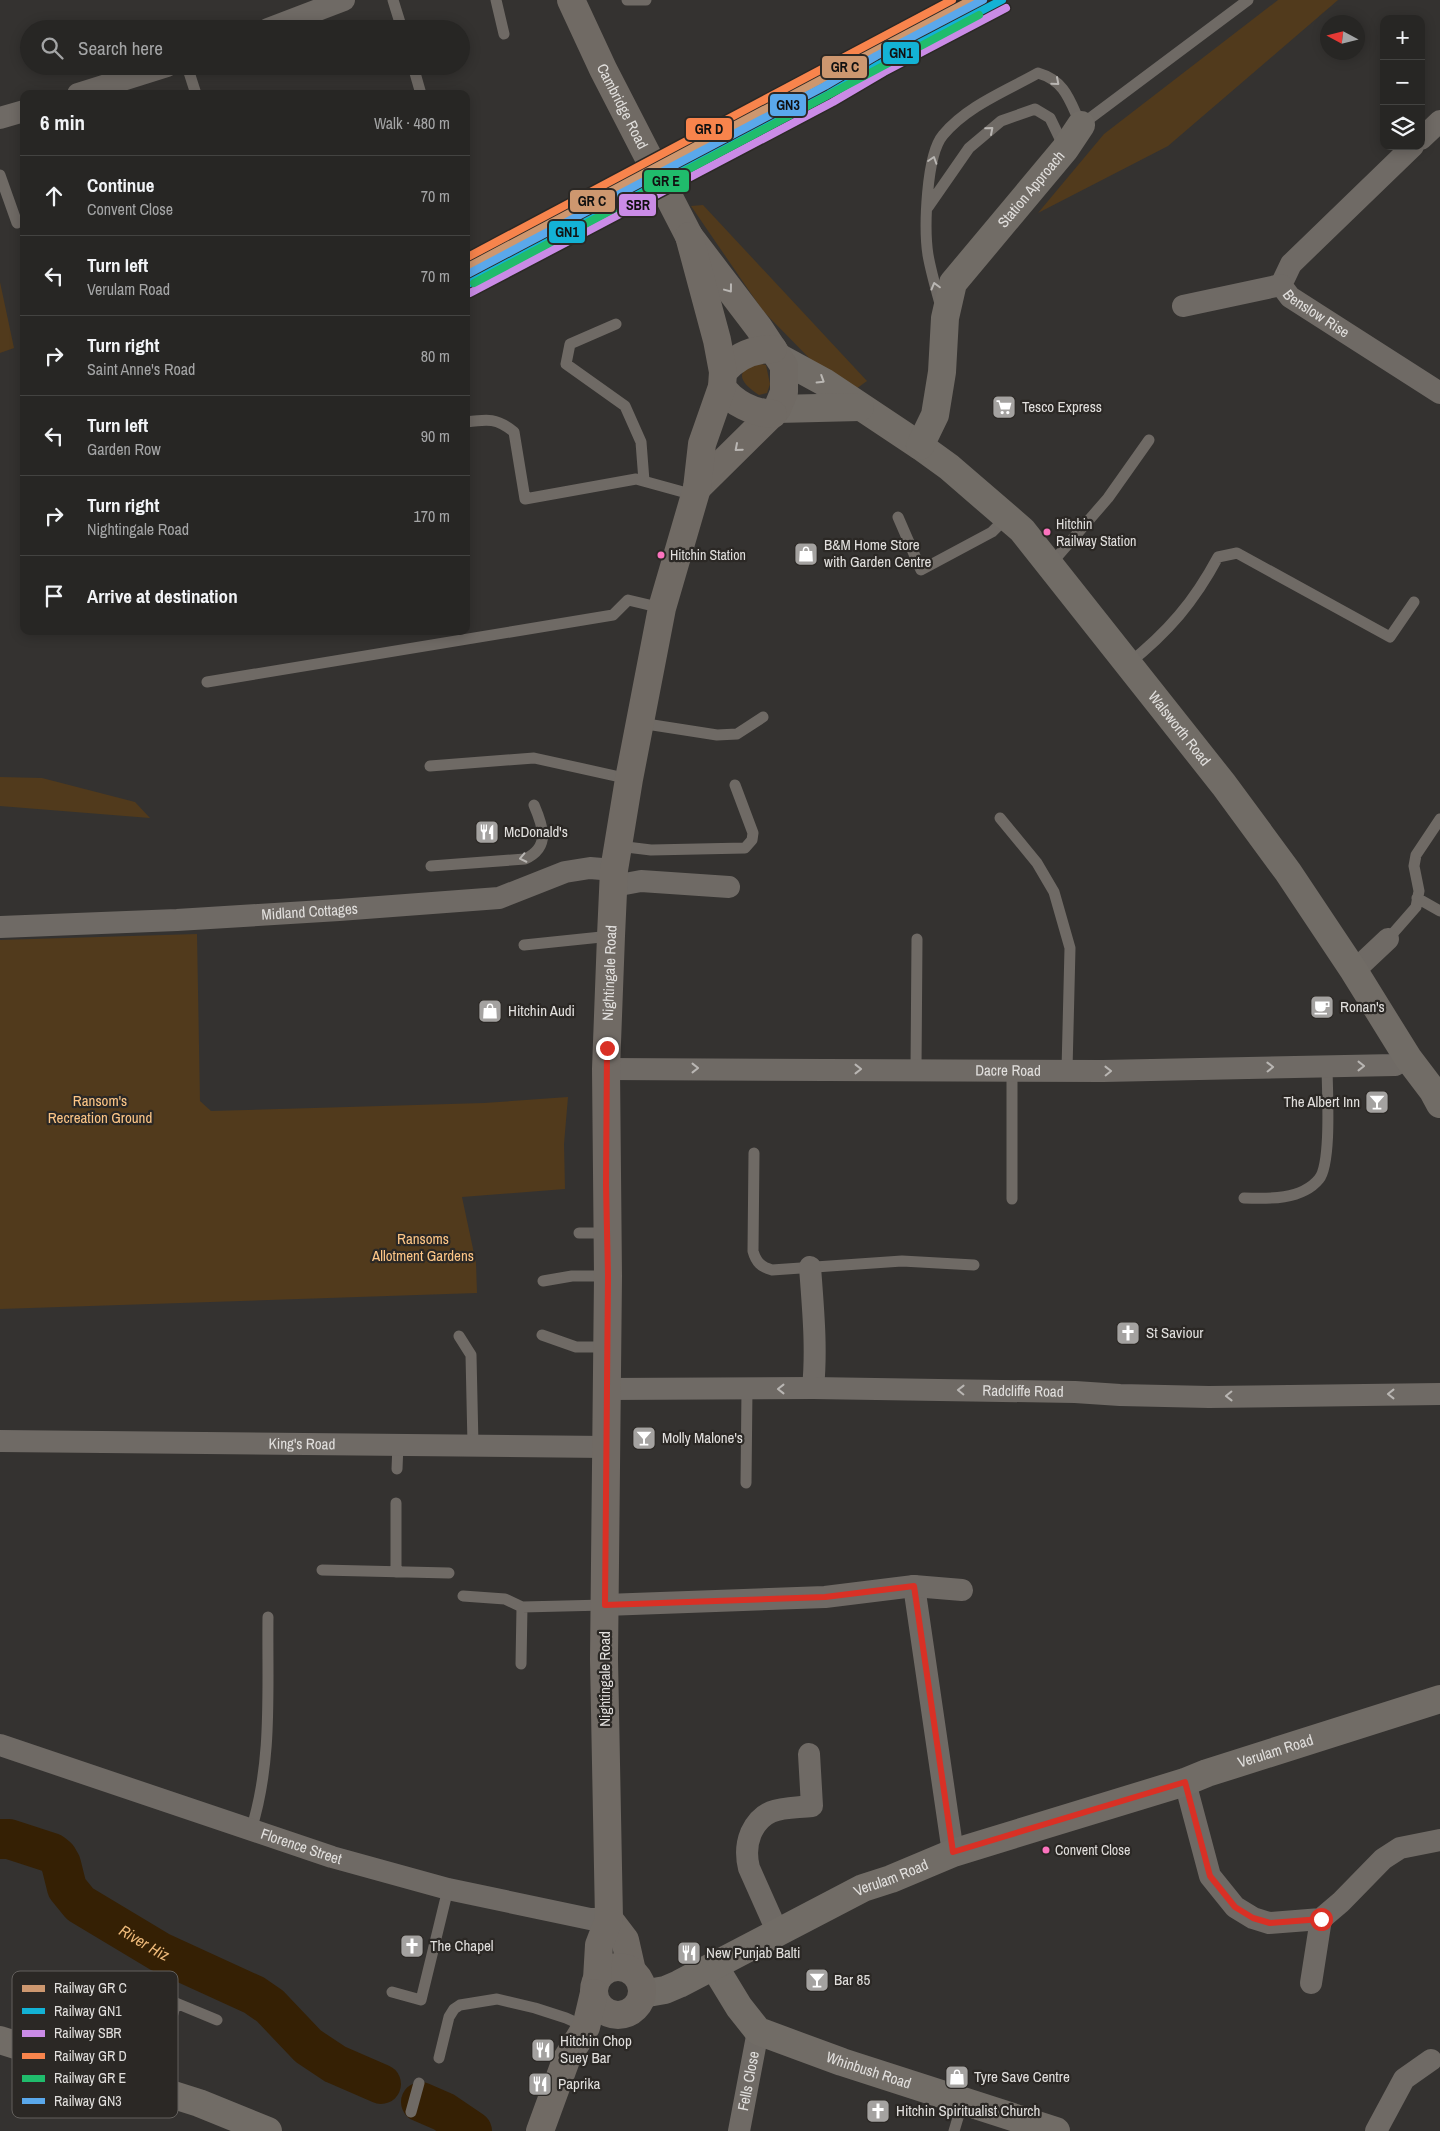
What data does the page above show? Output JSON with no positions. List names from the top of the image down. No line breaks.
{"streets":{"main road":["Cambridge Road","Nightingale Road"],"street":["Station Approach","Benslow Rise","Walsworth Road","Midland Cottages","Dacre Road","Radcliffe Road","King's Road","Verulam Road","Florence Street","Whinbush Road","Fells Close"]},"crossings":[["Cambridge Road","Walsworth Road"],["Cambridge Road","Nightingale Road"],["Station Approach","Walsworth Road"],["Walsworth Road","Nightingale Road"],["Walsworth Road","Dacre Road"],["Midland Cottages","Nightingale Road"],["Nightingale Road","Dacre Road"],["Nightingale Road","Radcliffe Road"],["Nightingale Road","King's Road"],["Nightingale Road","Verulam Road"],["Nightingale Road","Florence Street"],["Whinbush Road","Fells Close"]],"one_way":["Dacre Road","Radcliffe Road"],"water":["River Hiz"],"parks":["Ransom's Recreation Ground","Ransoms Allotment Gardens"],"places":{"supermarket":["Tesco Express"],"other":["Hitchin Railway Station","Hitchin Station","Convent Close"],"shop":["B&M Home Store with Garden Centre","Hitchin Audi","Tyre Save Centre"],"restaurant":["McDonald's","New Punjab Balti","Hitchin Chop Suey Bar","Paprika"],"cafe":["Ronan's"],"bar":["The Albert Inn","Molly Malone's","Bar 85"],"church":["St Saviour","The Chapel","Hitchin Spiritualist Church"]},"lines":["rail line GN1","rail line GN3","rail line SBR"],"legend":["Railway GR C","Railway GN1","Railway SBR","Railway GR D","Railway GR E","Railway GN3"],"north":"left","page":{"map_buttons":["+","−"],"search":"Search here","heading":["6 min","Walk · 480 m"],"list":[["Continue","Convent Close","70 m"],["Turn left","Verulam Road","70 m"],["Turn right","Saint Anne's Road","80 m"],["Turn left","Garden Row","90 m"],["Turn right","Nightingale Road","170 m"],"Arrive at destination"]}}
